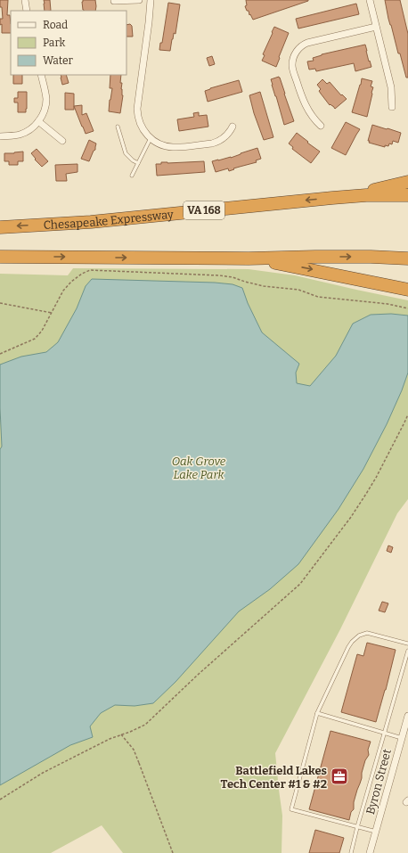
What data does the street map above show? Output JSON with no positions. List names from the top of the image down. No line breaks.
{"streets":{"highway":["VA 168","Chesapeake Expressway"],"street":["Byron Street"]},"parks":["Oak Grove Lake Park"],"places":{"office":["Battlefield Lakes Tech Center #1 & #2"]},"legend":["Road","Park","Water"]}
